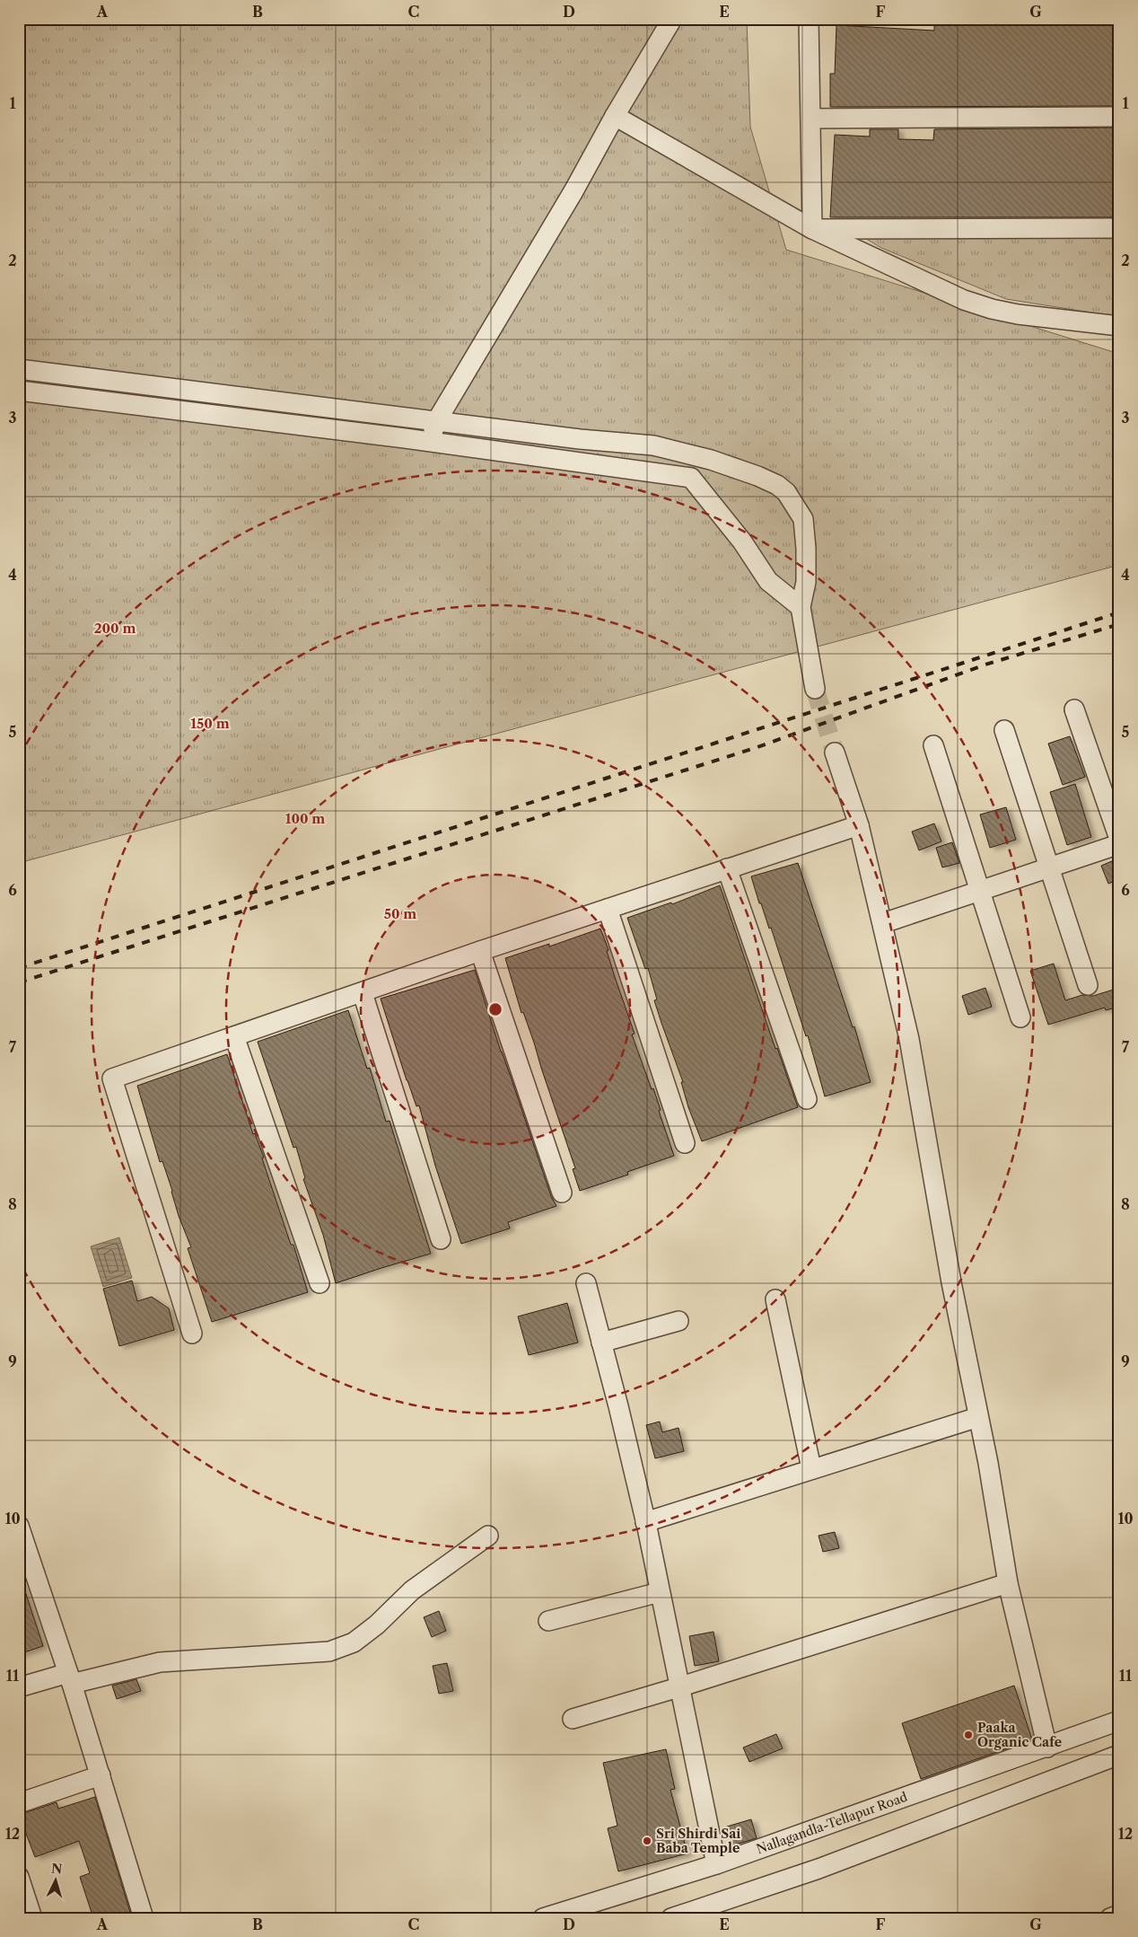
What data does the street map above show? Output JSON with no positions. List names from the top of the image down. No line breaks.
{"streets":{"street":["Nallagandla-Tellapur Road"]},"places":["Paaka Organic Cafe","Sri Shirdi Sai Baba Temple"],"north":"top","grid":{"columns":["A","B","C","D","E","F","G"],"rows":["1","2","3","4","5","6","7","8","9","10","11","12"]},"rings":["200 m","150 m","100 m","50 m"]}
